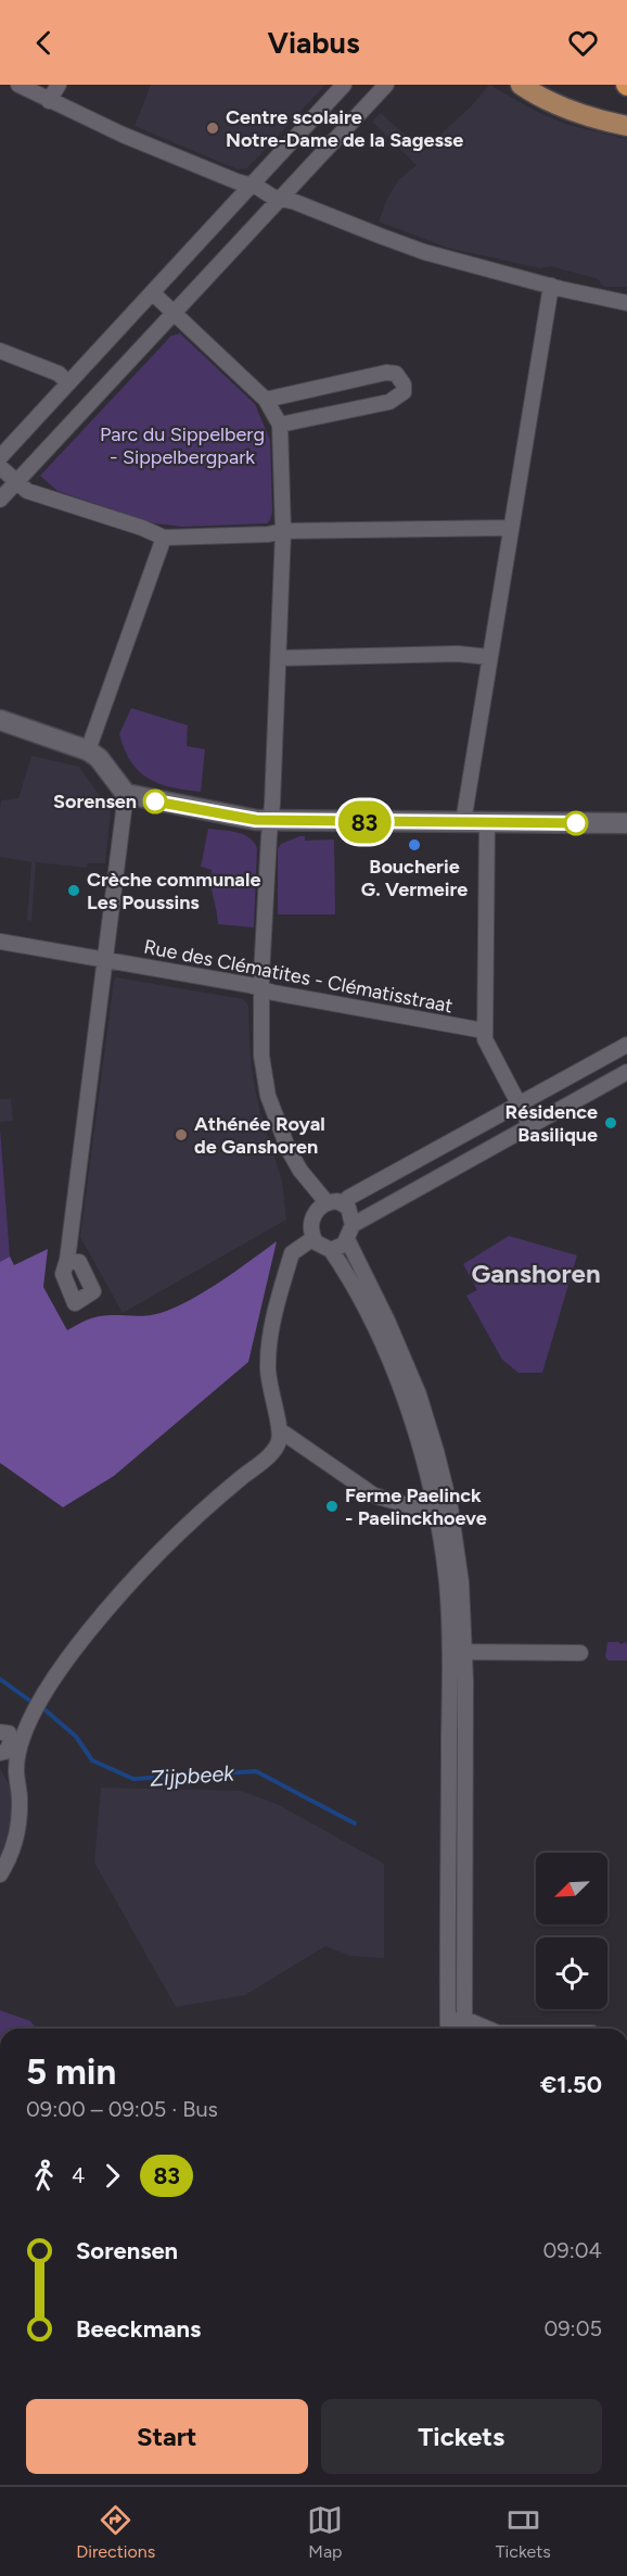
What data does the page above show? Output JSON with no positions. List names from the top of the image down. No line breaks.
{"streets":{"street":["Rue des Clématites - Clématisstraat"]},"districts":["Ganshoren"],"water":["Zijpbeek"],"parks":["Parc du Sippelberg - Sippelbergpark"],"places":["Centre scolaire Notre-Dame de la Sagesse","Sorensen","Boucherie G. Vermeire","Crèche communale Les Poussins","Résidence Basilique","Athénée Royal de Ganshoren","Ferme Paelinck - Paelinckhoeve"],"lines":["bus line 83"],"north":"bottom left","page":{"header":"Viabus","on_map":"83","heading":["5 min","09:00 – 09:05 · Bus","€1.50"],"legs":["4","83"],"list":[{"name":"Sorensen","value":"09:04"},{"name":"Beeckmans","value":"09:05"}],"buttons":["Start","Tickets"],"tabs":["Directions","Map","Tickets"]}}
